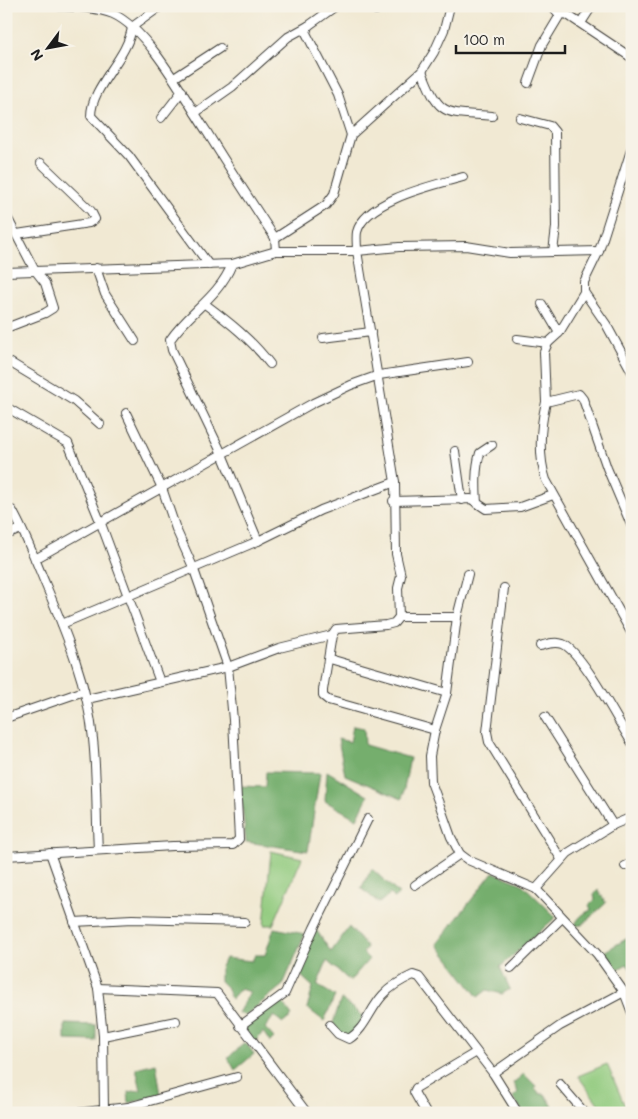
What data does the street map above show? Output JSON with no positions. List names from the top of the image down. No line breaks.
{"scale_bar":"100 m","north":"bottom left"}
